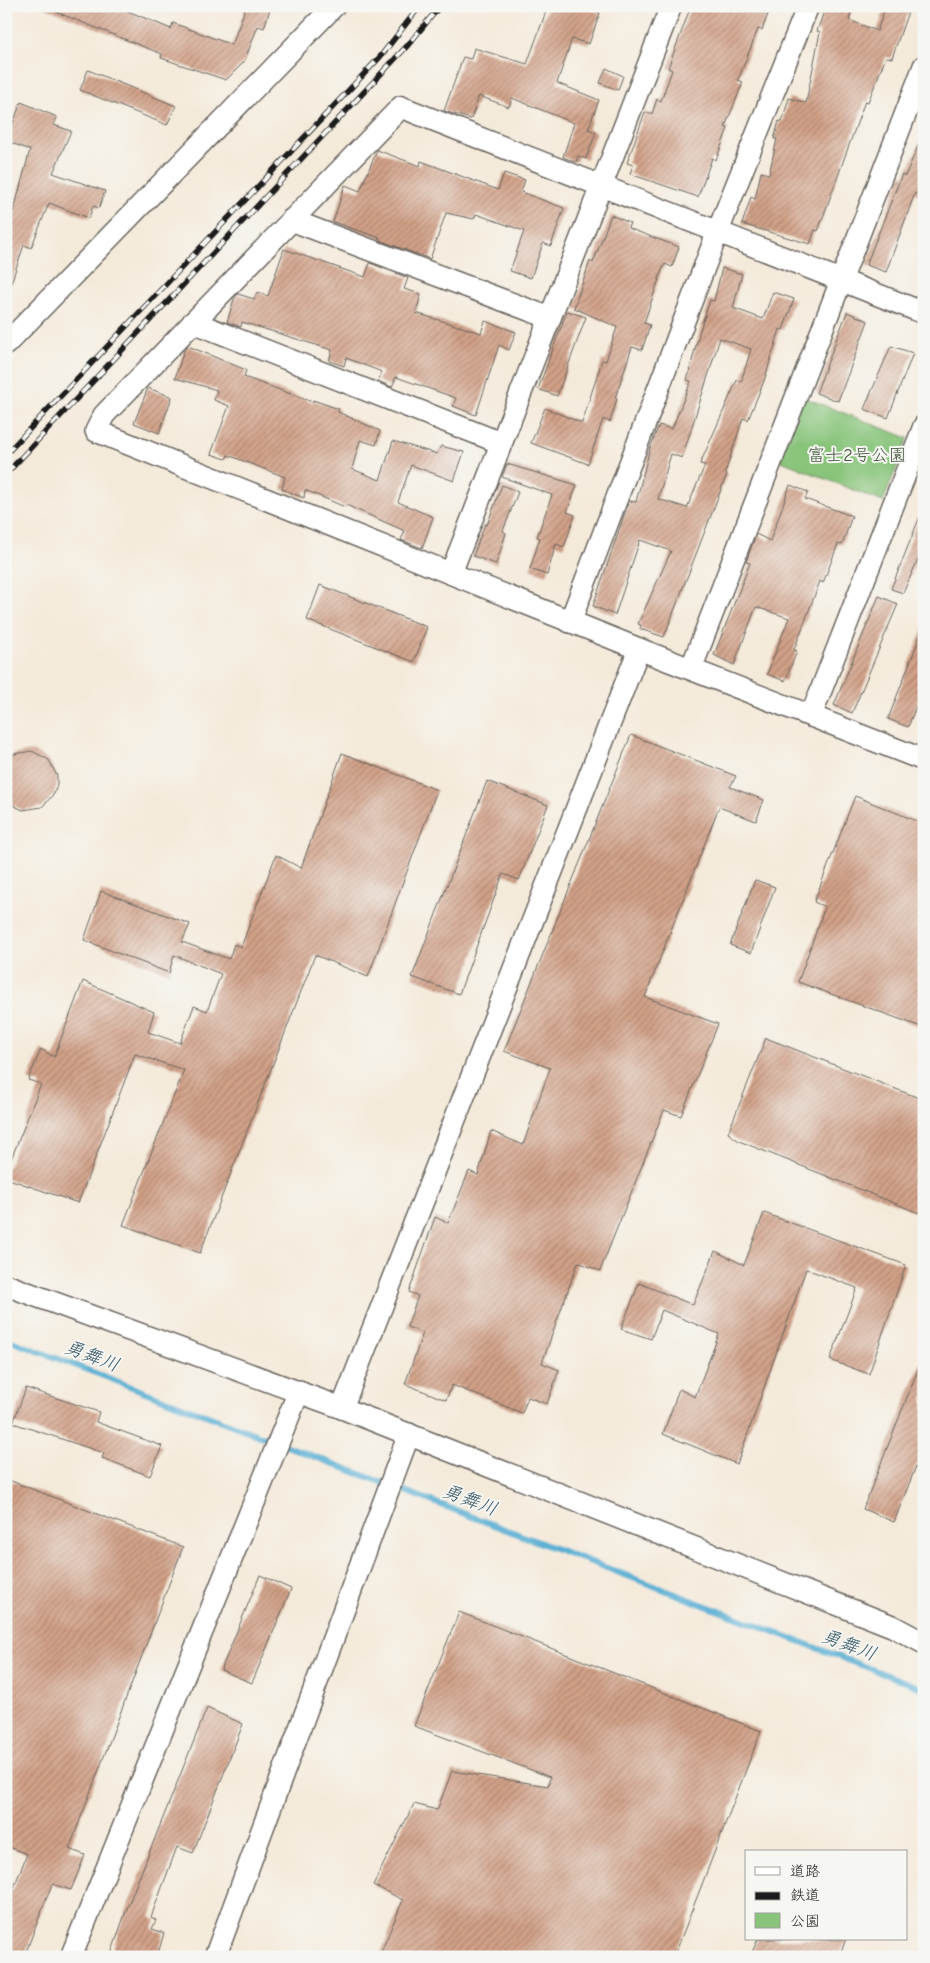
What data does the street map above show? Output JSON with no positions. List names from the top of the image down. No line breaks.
{"water":["勇舞川"],"parks":["富士2号公園"],"legend":["道路","鉄道","公園"]}
